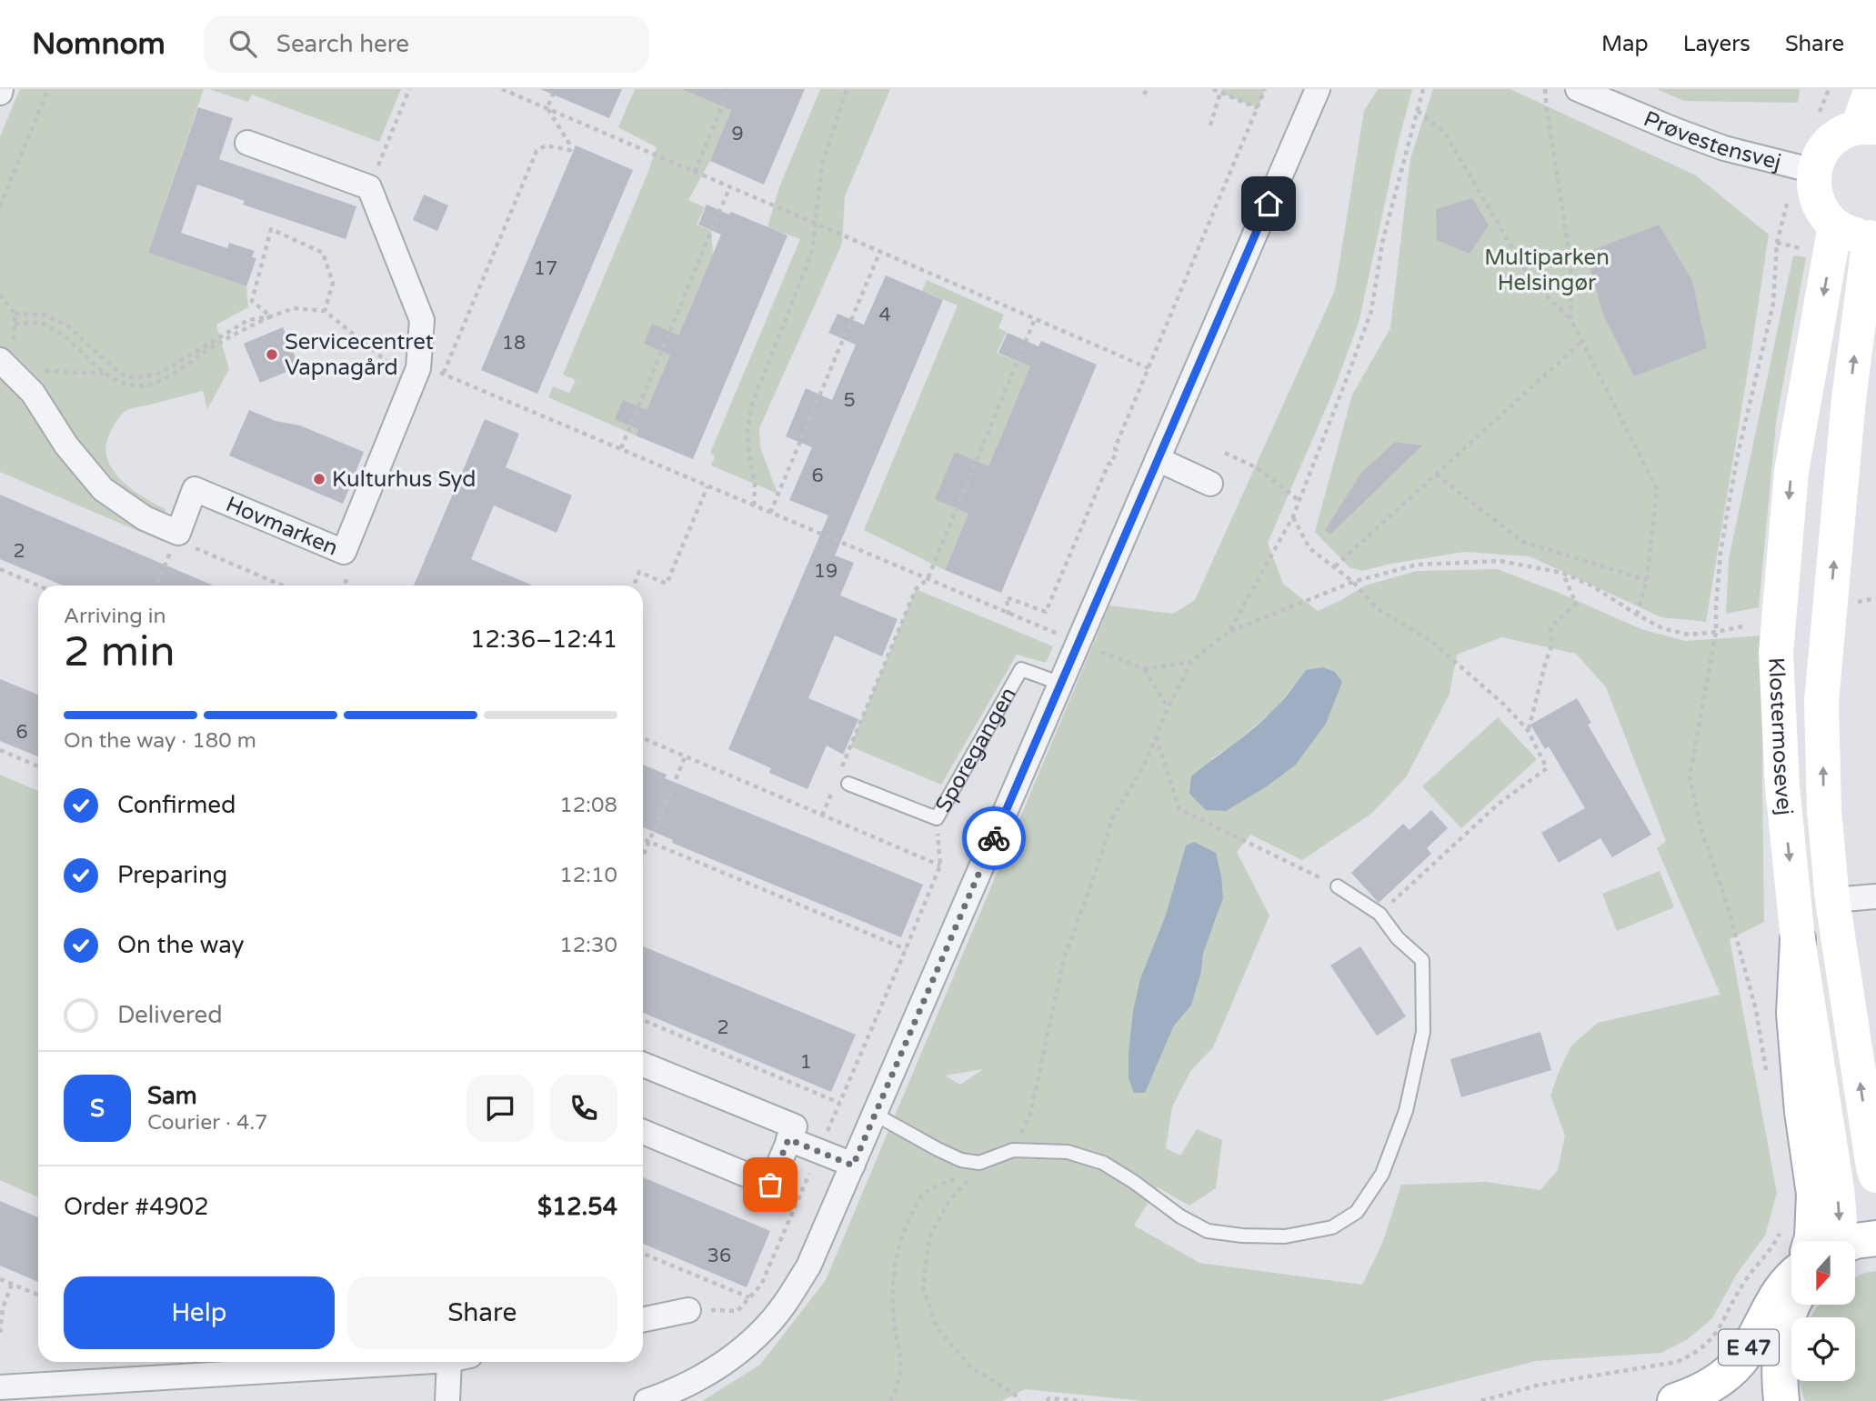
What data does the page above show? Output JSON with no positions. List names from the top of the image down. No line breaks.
{"streets":{"main road":["Klostermosevej","E 47"],"street":["Prøvestensvej","Hovmarken"],"lane":["Sporegangen"]},"parks":["Multiparken Helsingør"],"places":["Servicecentret Vapnagård","Kulturhus Syd"],"house_numbers":["9","17","4","18","5","6","2","19","6","2","1","36"],"north":"bottom","page":{"header":"Nomnom","search":"Search here","nav":["Map","Layers","Share"],"heading":["2 min","Arriving in","12:36–12:41"],"panel":["Sam","Courier · 4.7","Order #4902","$12.54"],"bar":"On the way · 180 m","list":[["Confirmed","12:08"],["Preparing","12:10"],["On the way","12:30"],"Delivered"],"round":"S","buttons":["Help","Share"]}}
